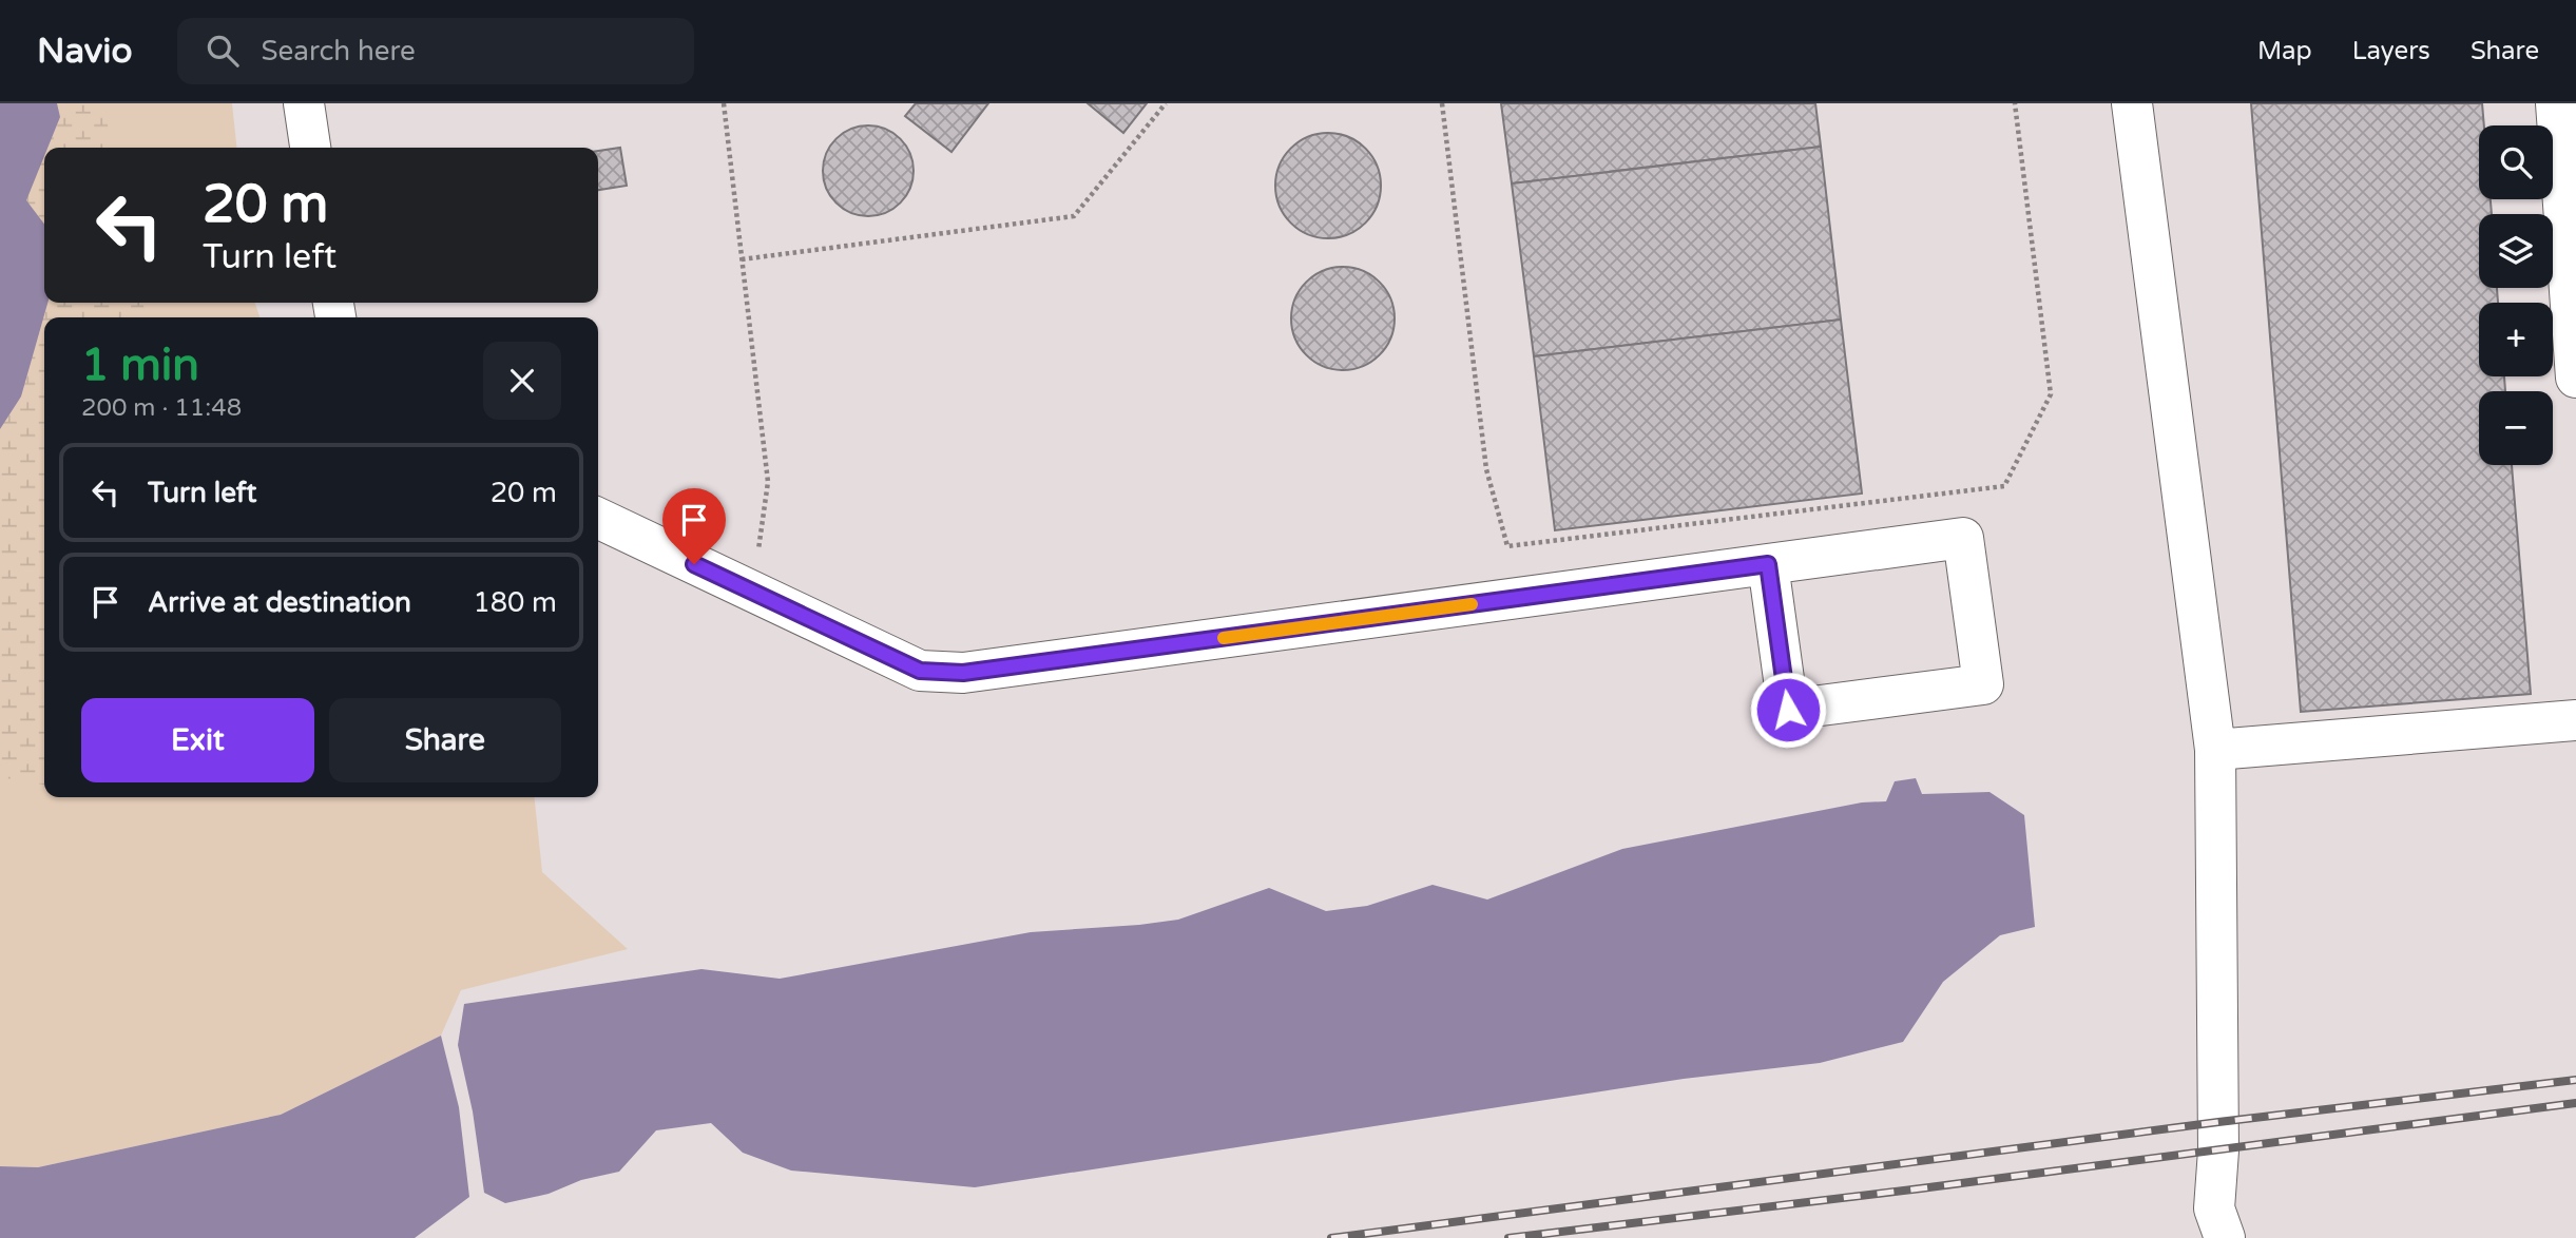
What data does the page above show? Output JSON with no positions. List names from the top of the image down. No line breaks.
{"page":{"header":"Navio","search":"Search here","nav":["Map","Layers","Share"],"map_buttons":["+","−"],"turn":["20 m","Turn left"],"heading":["1 min","200 m · 11:48"],"list":[{"name":"Turn left","value":"20 m"},{"name":"Arrive at destination","value":"180 m"}],"buttons":["Exit","Share"]}}
